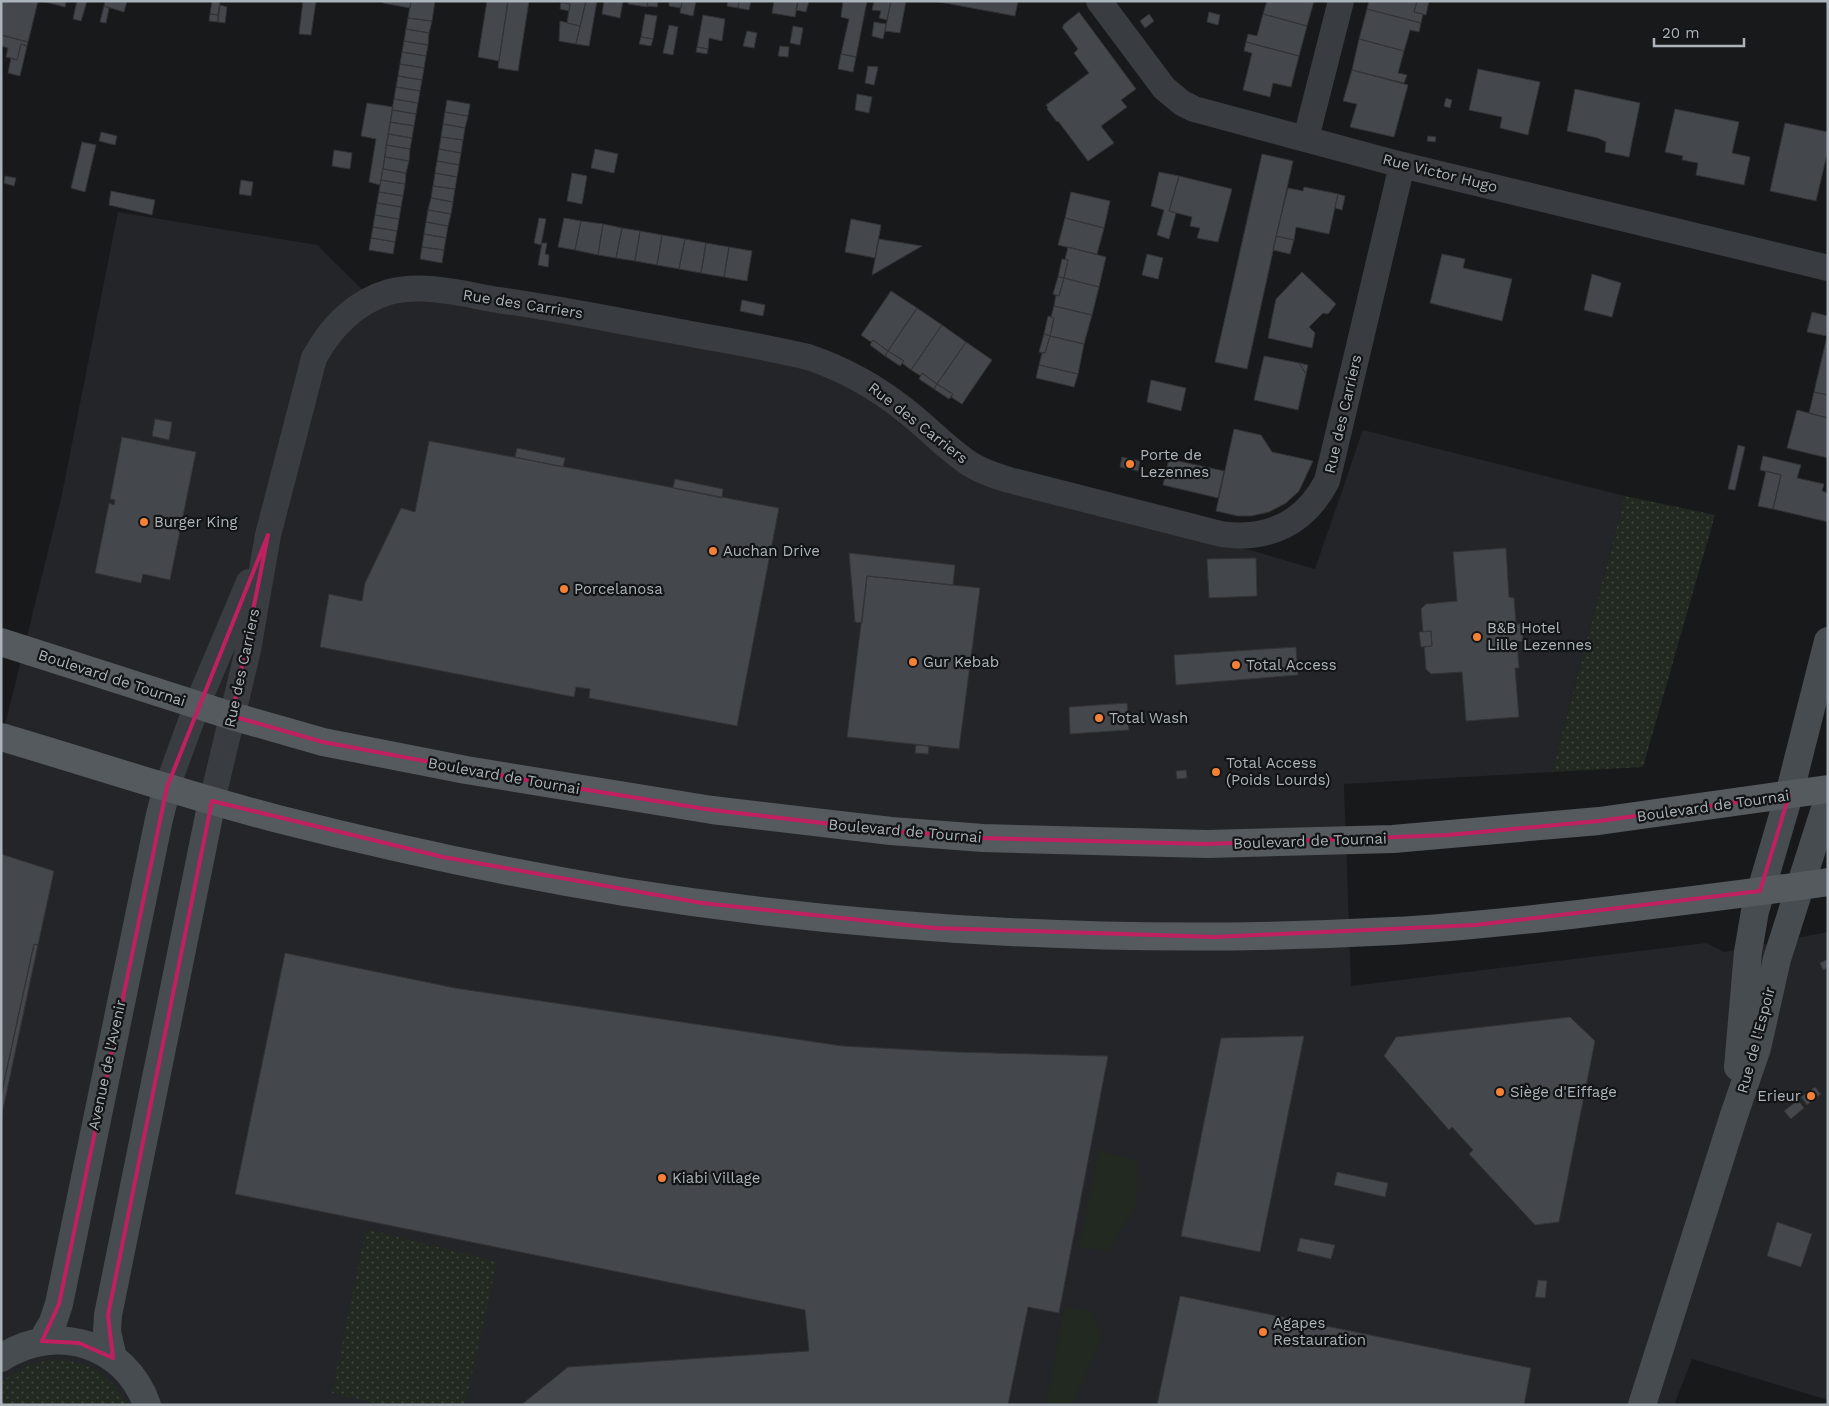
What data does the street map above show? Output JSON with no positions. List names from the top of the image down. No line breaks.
{"streets":{"main road":["Boulevard de Tournai","Rue de l'Espoir","Avenue de l'Avenir"],"street":["Rue Victor Hugo","Rue des Carriers"]},"crossings":[["Rue Victor Hugo","Rue des Carriers"],["Rue des Carriers","Boulevard de Tournai"],["Rue des Carriers","Avenue de l'Avenir"],["Boulevard de Tournai","Rue de l'Espoir"]],"places":["Porte de Lezennes","Burger King","Auchan Drive","Porcelanosa","B&B Hotel Lille Lezennes","Gur Kebab","Total Access","Total Wash","Total Access (Poids Lourds)","Siège d'Eiffage","Erieur","Kiabi Village","Agapes Restauration"],"scale_bar":"20 m"}
